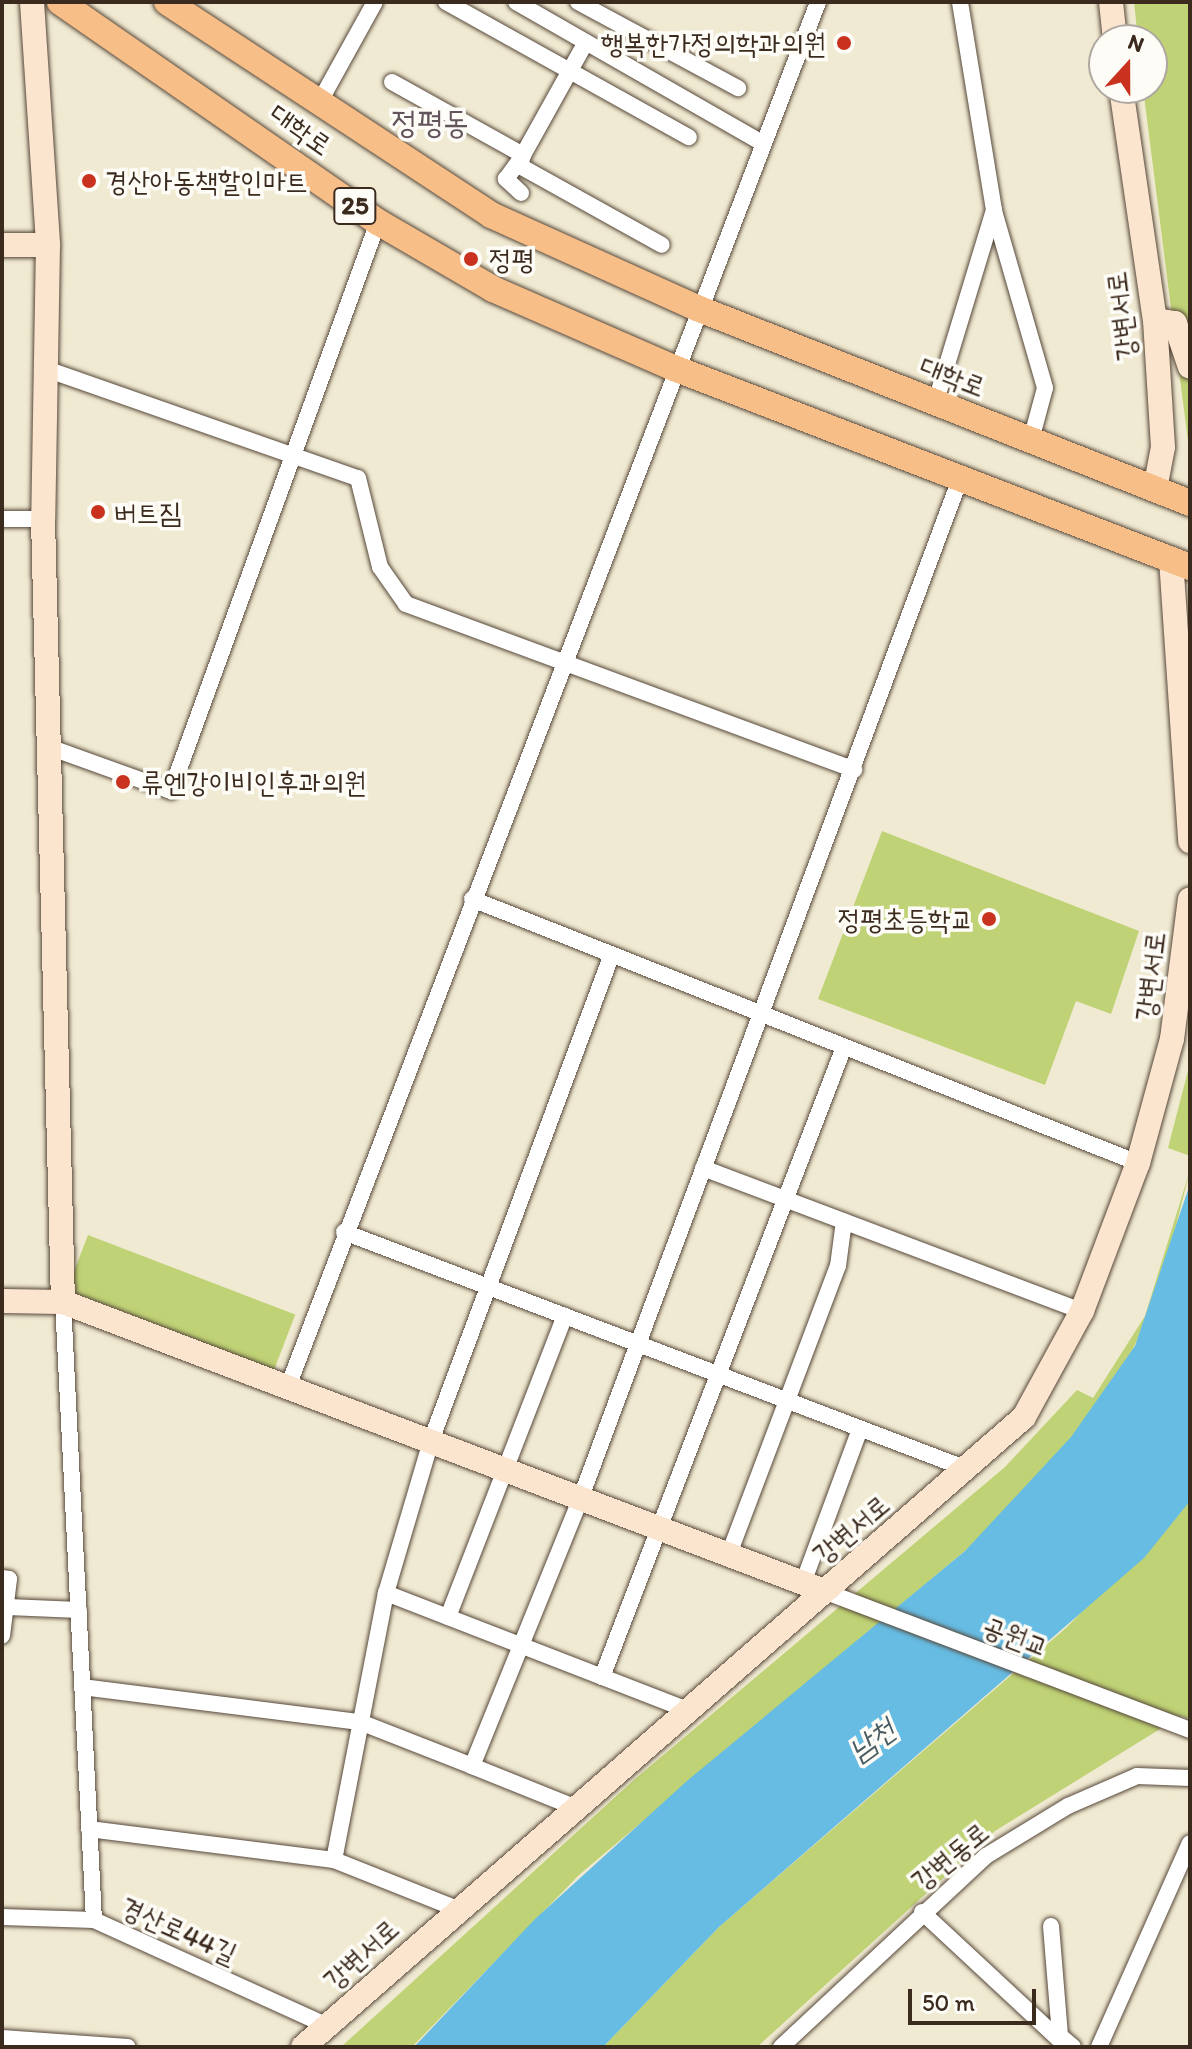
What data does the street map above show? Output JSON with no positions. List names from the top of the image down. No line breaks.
{"streets":{"main road":["대학로","25"],"street":["강변서로","공원교","강변동로","경산로44길"]},"crossings":[["대학로","강변서로"],["강변서로","공원교"],["강변서로","경산로44길"]],"districts":["정평동"],"water":["남천"],"places":["행복한가정의학과의원","경산아동책할인마트","정평","버트짐","류엔강이비인후과의원","정평초등학교"],"scale_bar":"50 m","north":"top"}
